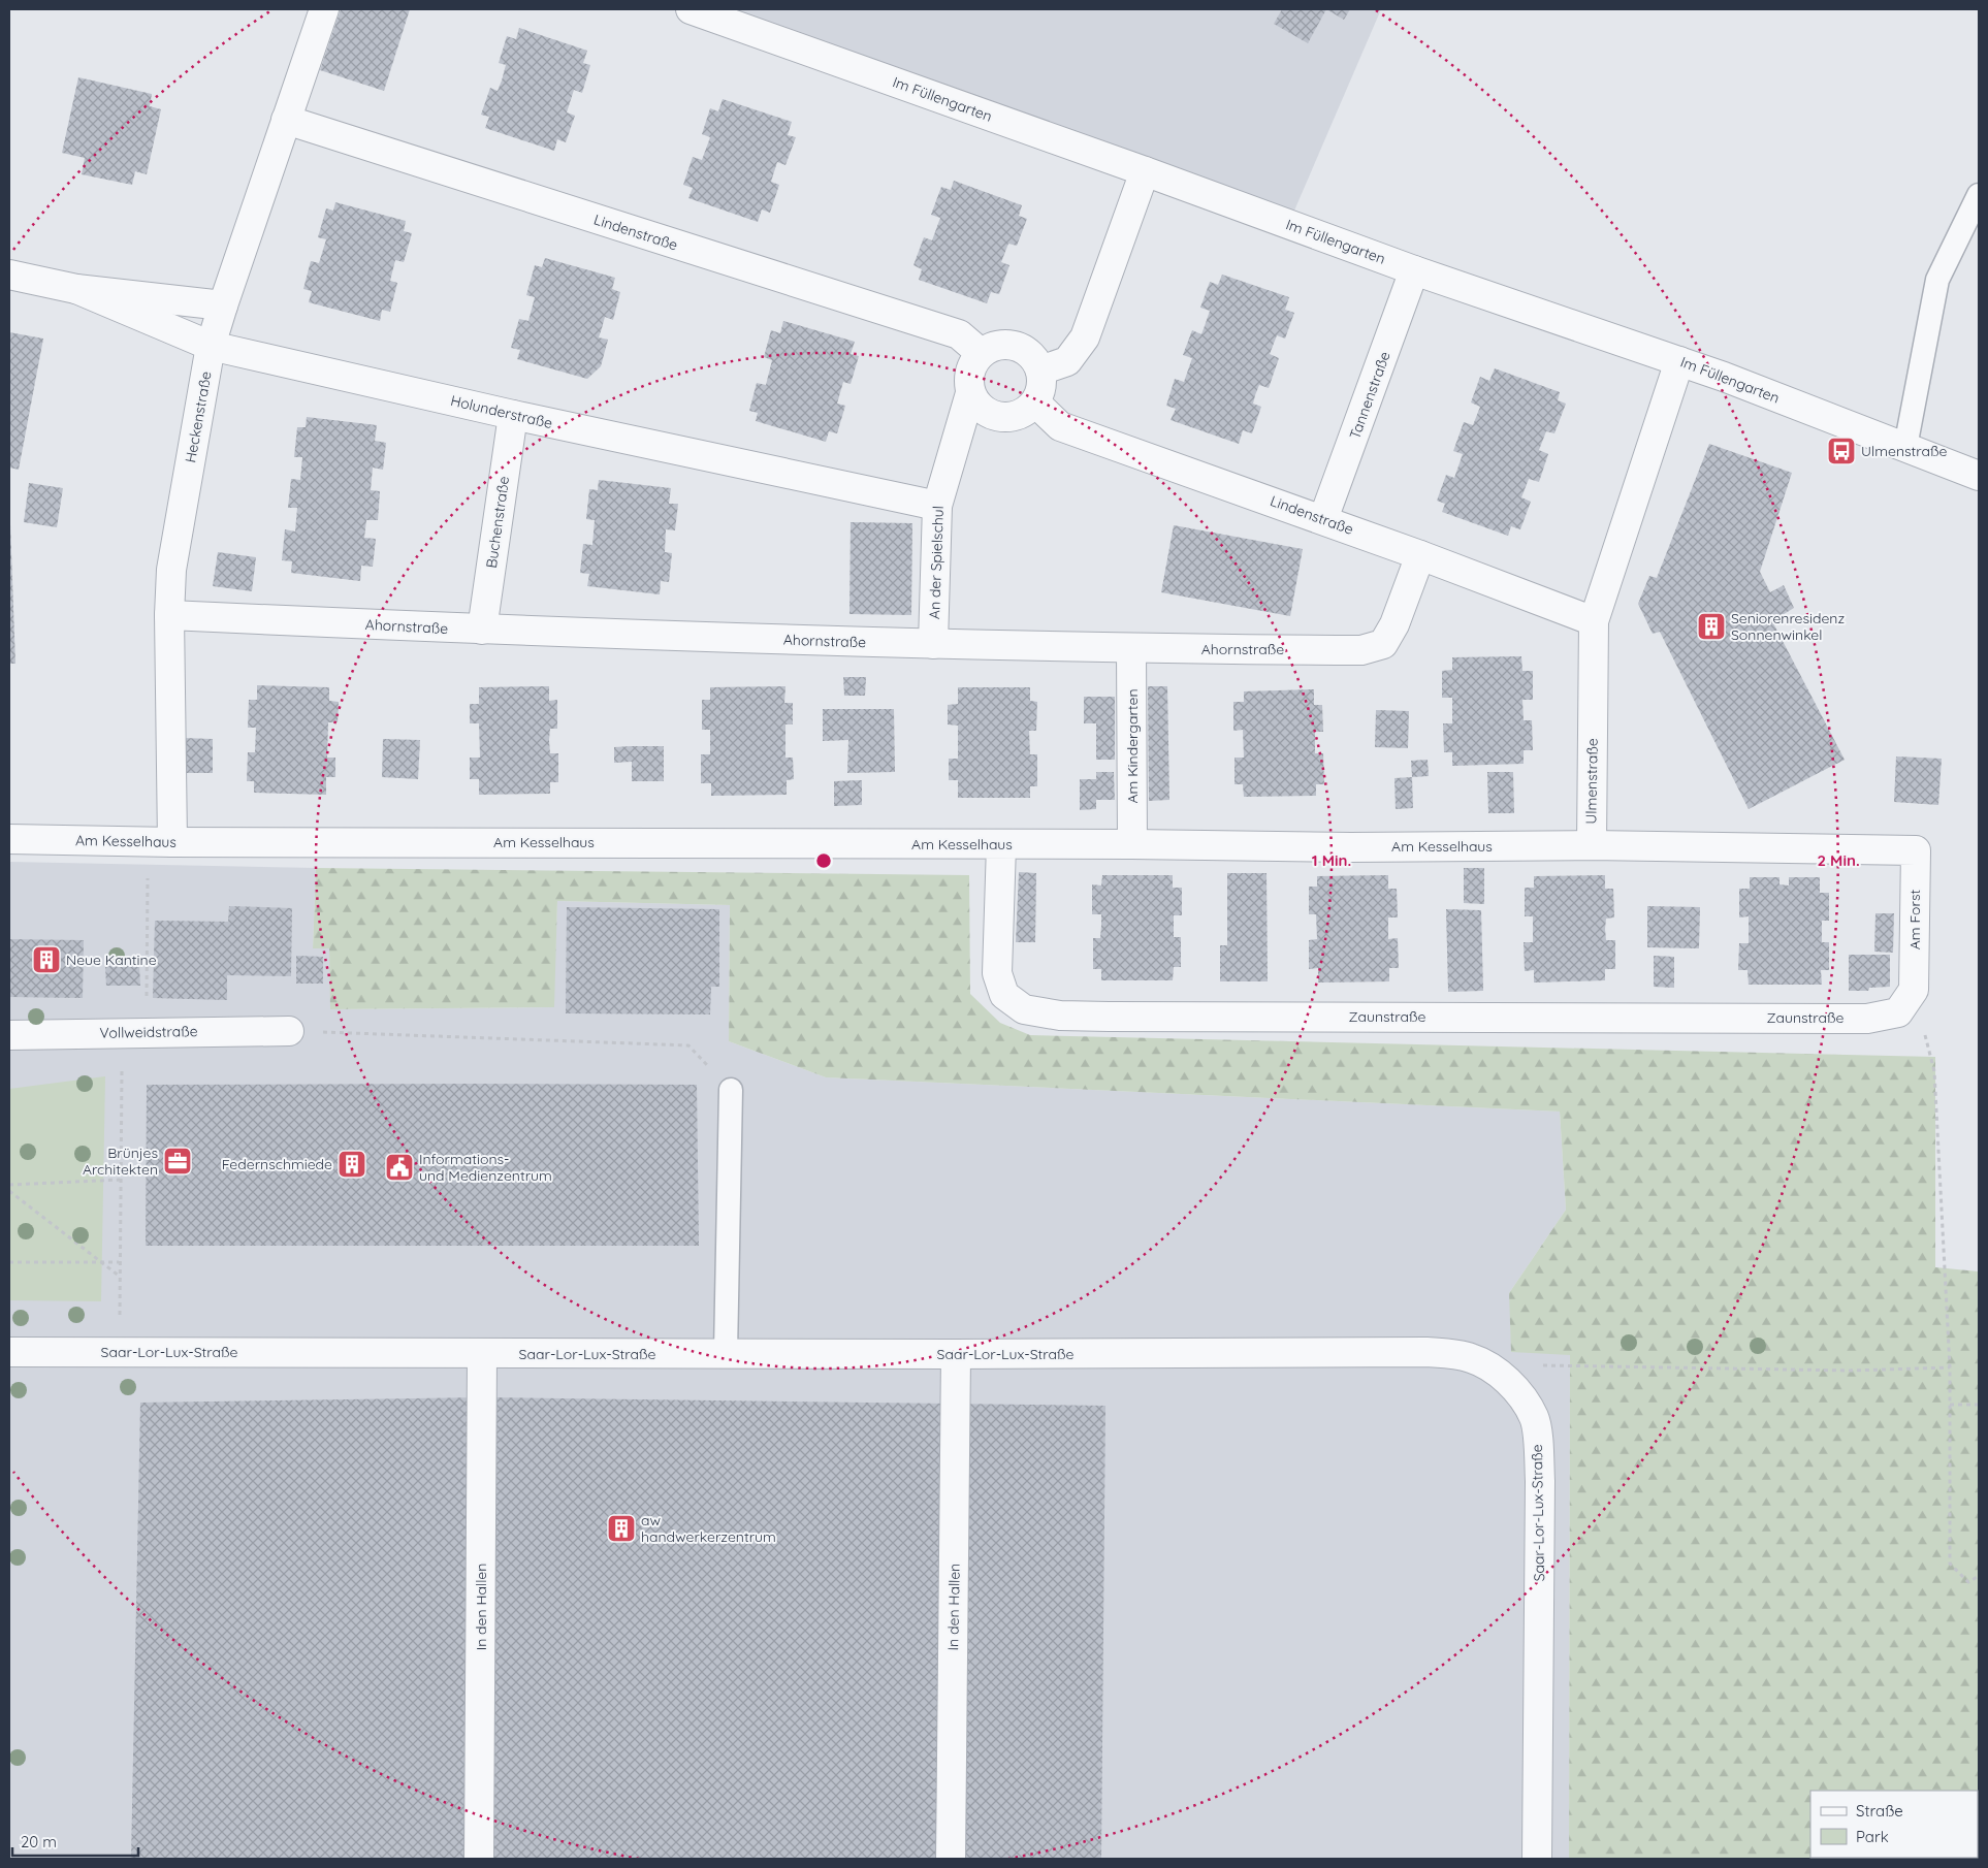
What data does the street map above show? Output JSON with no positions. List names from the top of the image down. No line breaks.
{"streets":{"street":["Im Füllengarten","Lindenstraße","Tannenstraße","Holunderstraße","Heckenstraße","Buchenstraße","An der Spielschul","Ahornstraße","Am Kindergarten","Ulmenstraße","Am Kesselhaus","Am Forst","Zaunstraße","Vollweidstraße","Saar-Lor-Lux-Straße","In den Hallen"]},"crossings":[["Im Füllengarten","Tannenstraße"],["Im Füllengarten","Ulmenstraße"],["Lindenstraße","Tannenstraße"],["Lindenstraße","Heckenstraße"],["Lindenstraße","An der Spielschul"],["Lindenstraße","Ahornstraße"],["Lindenstraße","Ulmenstraße"],["Holunderstraße","Heckenstraße"],["Holunderstraße","Buchenstraße"],["Holunderstraße","An der Spielschul"],["Heckenstraße","Ahornstraße"],["Heckenstraße","Am Kesselhaus"],["Buchenstraße","Ahornstraße"],["An der Spielschul","Ahornstraße"],["Ahornstraße","Am Kindergarten"],["Am Kindergarten","Am Kesselhaus"],["Ulmenstraße","Am Kesselhaus"],["Am Kesselhaus","Am Forst"],["Am Kesselhaus","Zaunstraße"],["Am Forst","Zaunstraße"],["Saar-Lor-Lux-Straße","In den Hallen"]],"places":{"bus stop":["Ulmenstraße"],"building":["Seniorenresidenz Sonnenwinkel","Neue Kantine","Federnschmiede","aw handwerkerzentrum"],"office":["Brünjes Architekten"],"public building":["Informations- und Medienzentrum"]},"legend":["Straße","Park"],"scale_bar":"20 m","rings":["1 Min.","2 Min."]}
